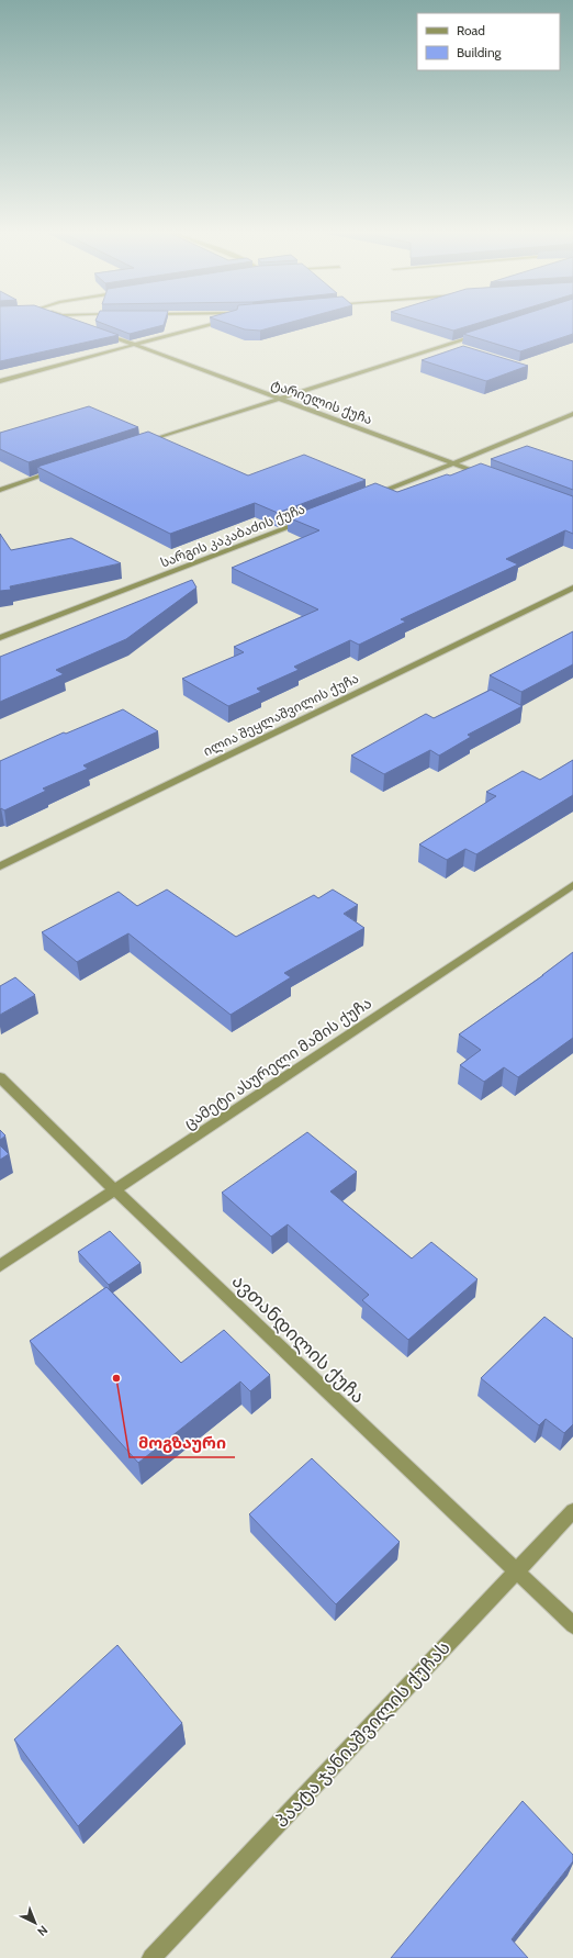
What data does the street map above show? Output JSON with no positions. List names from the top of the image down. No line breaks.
{"streets":{"street":["ტარიელის ქუჩა","სარგის კაკაბაძის ქუჩა","ილია შეყლაშვილის ქუჩა","ცამეტი ასურელი მამის ქუჩა","ავთანდილის ქუჩა","პაატა ჯანიაშვილის ქუჩას"]},"crossings":[["ცამეტი ასურელი მამის ქუჩა","ავთანდილის ქუჩა"],["ავთანდილის ქუჩა","პაატა ჯანიაშვილის ქუჩას"]],"places":["მოგზაური"],"legend":["Road","Building"],"north":"bottom right"}
